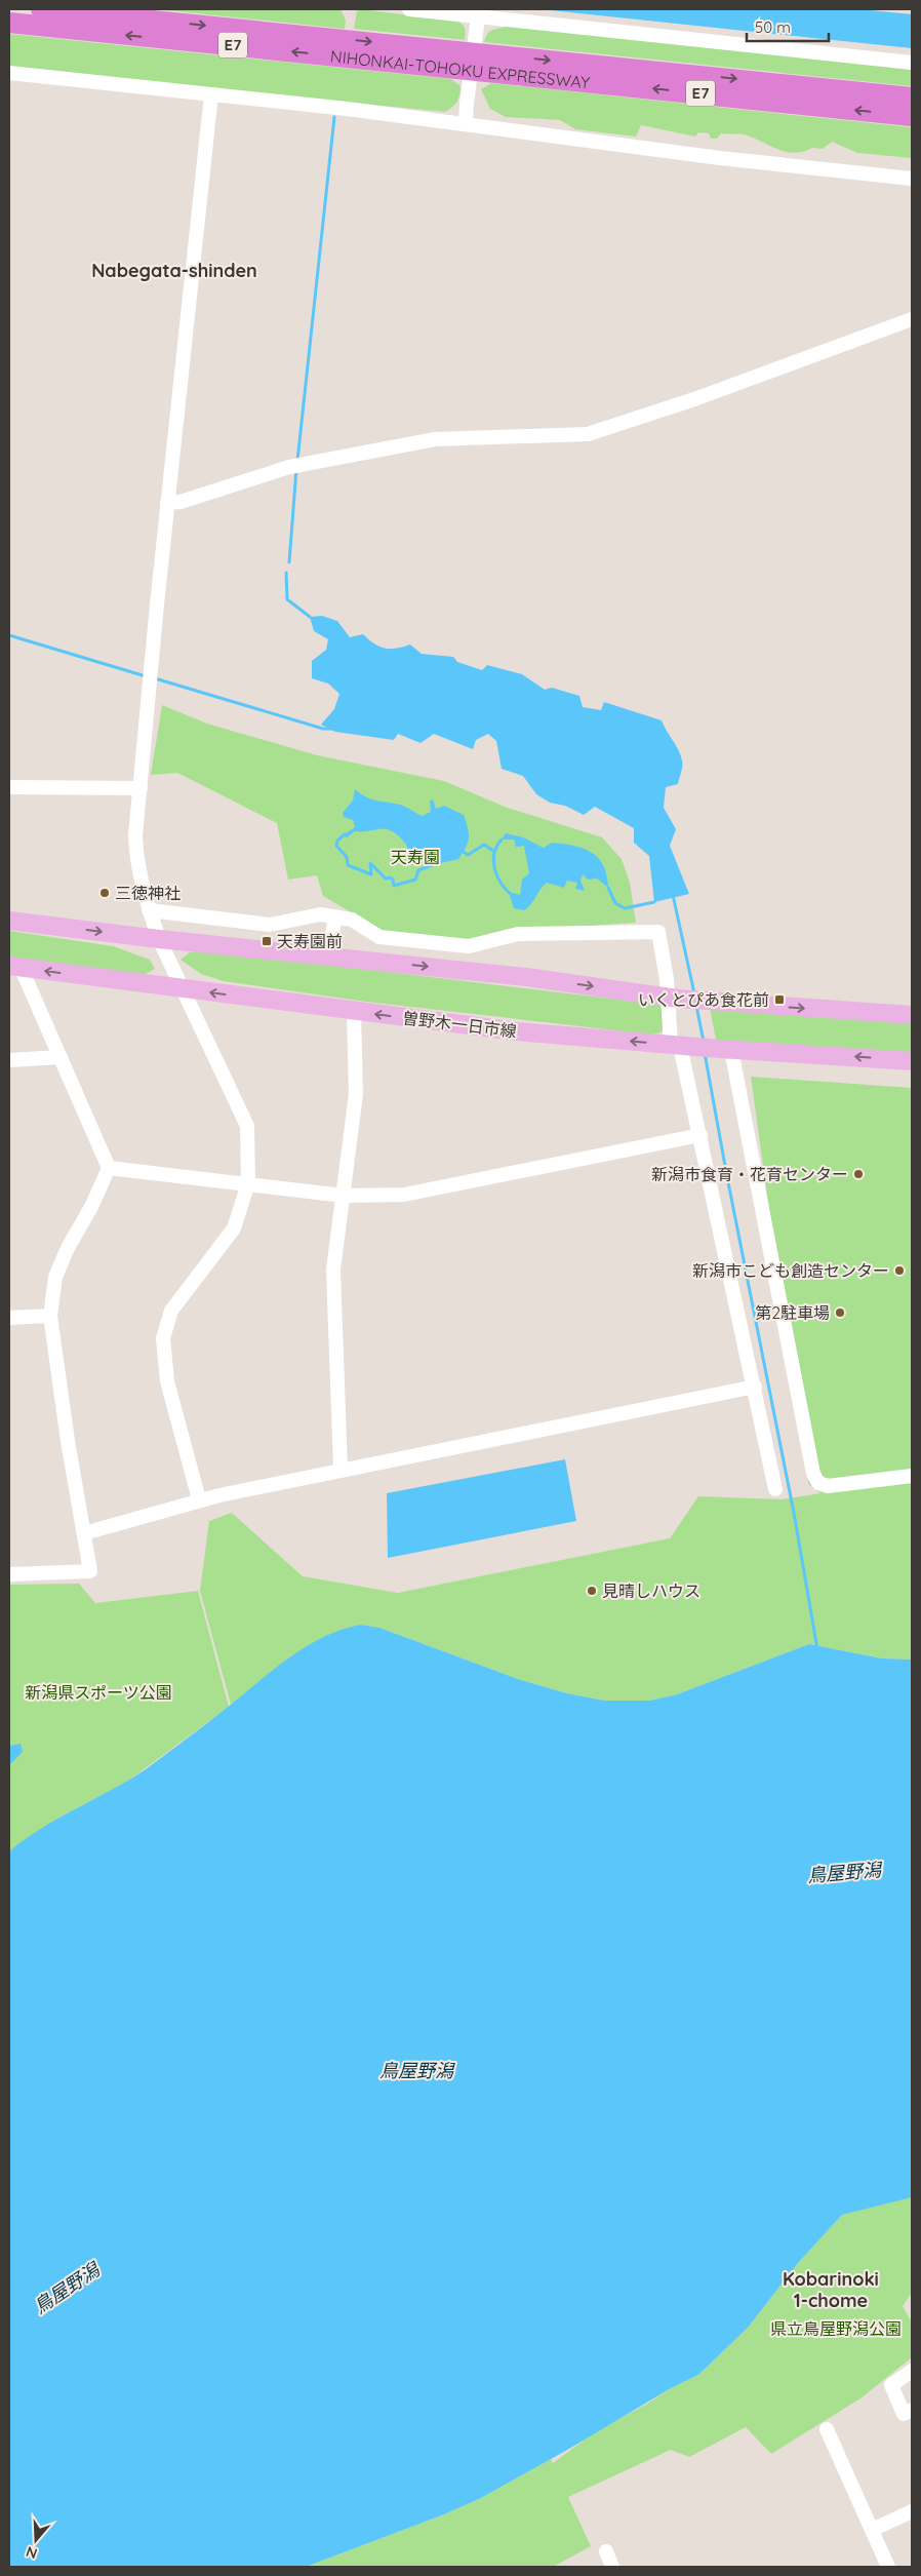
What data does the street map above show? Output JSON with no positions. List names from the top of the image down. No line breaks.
{"streets":{"highway":["E7","NIHONKAI-TOHOKU EXPRESSWAY"],"main road":["曽野木一日市線"]},"districts":["Nabegata-shinden","Kobarinoki 1-chome"],"water":["鳥屋野潟"],"parks":["天寿園","新潟県スポーツ公園","県立鳥屋野潟公園"],"places":{"other":["三徳神社","新潟市食育・花育センター","新潟市こども創造センター","第2駐車場","見晴しハウス"],"transit":["天寿園前","いくとぴあ食花前"]},"scale_bar":"50 m","north":"bottom"}
